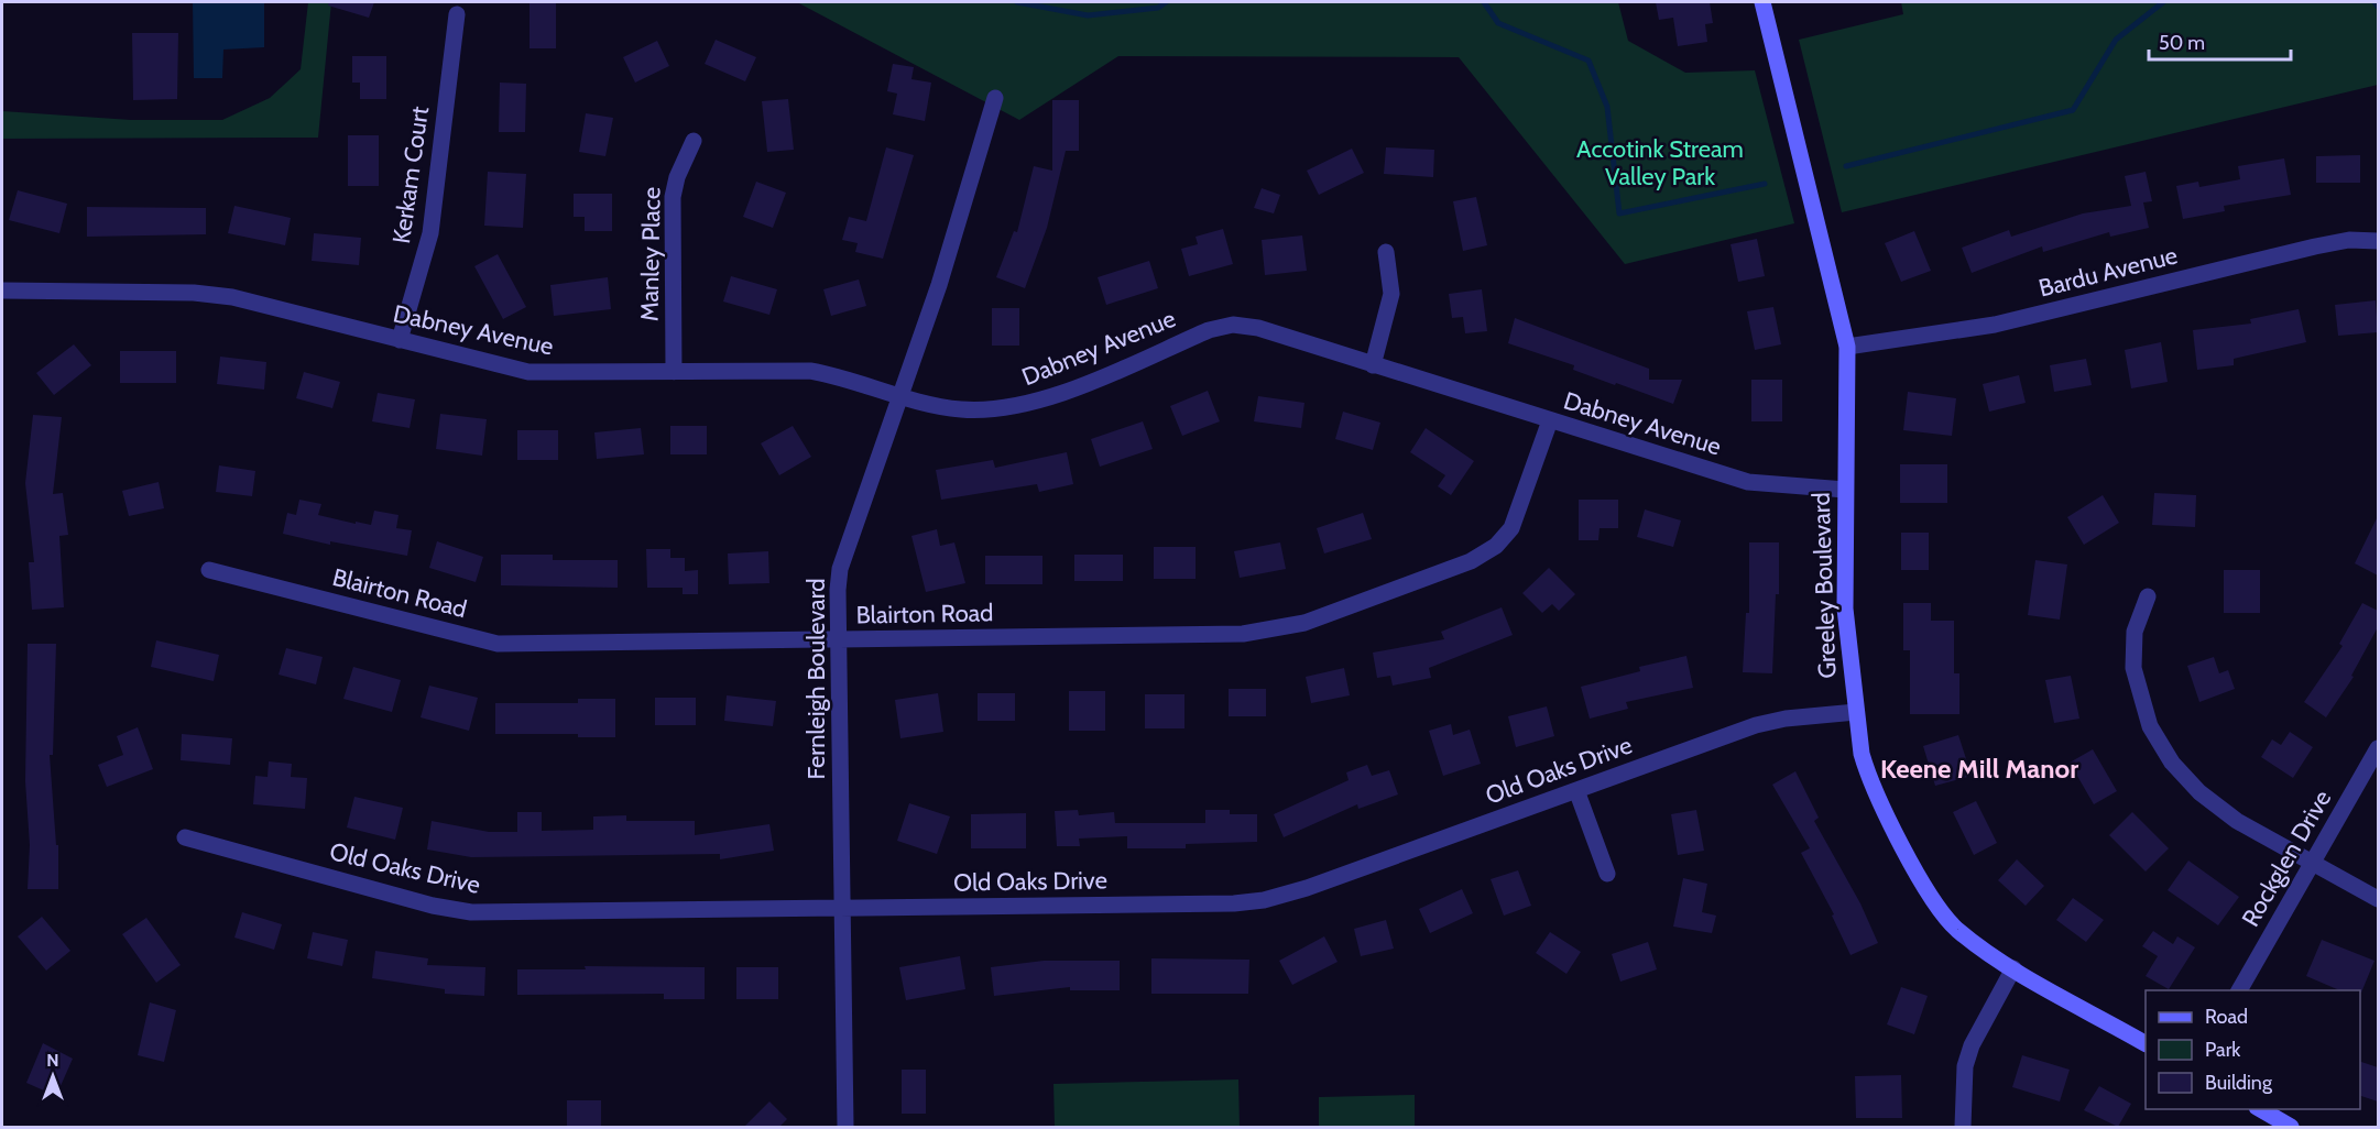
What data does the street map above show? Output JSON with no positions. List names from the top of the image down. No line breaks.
{"streets":{"street":["Kerkam Court","Manley Place","Bardu Avenue","Dabney Avenue","Greeley Boulevard","Blairton Road","Fernleigh Boulevard","Old Oaks Drive","Rockglen Drive"]},"crossings":[["Kerkam Court","Dabney Avenue"],["Manley Place","Dabney Avenue"],["Bardu Avenue","Greeley Boulevard"],["Dabney Avenue","Greeley Boulevard"],["Dabney Avenue","Blairton Road"],["Dabney Avenue","Fernleigh Boulevard"],["Greeley Boulevard","Old Oaks Drive"],["Blairton Road","Fernleigh Boulevard"],["Fernleigh Boulevard","Old Oaks Drive"]],"districts":["Keene Mill Manor"],"parks":["Accotink Stream Valley Park"],"legend":["Road","Park","Building"],"scale_bar":"50 m","north":"top"}
